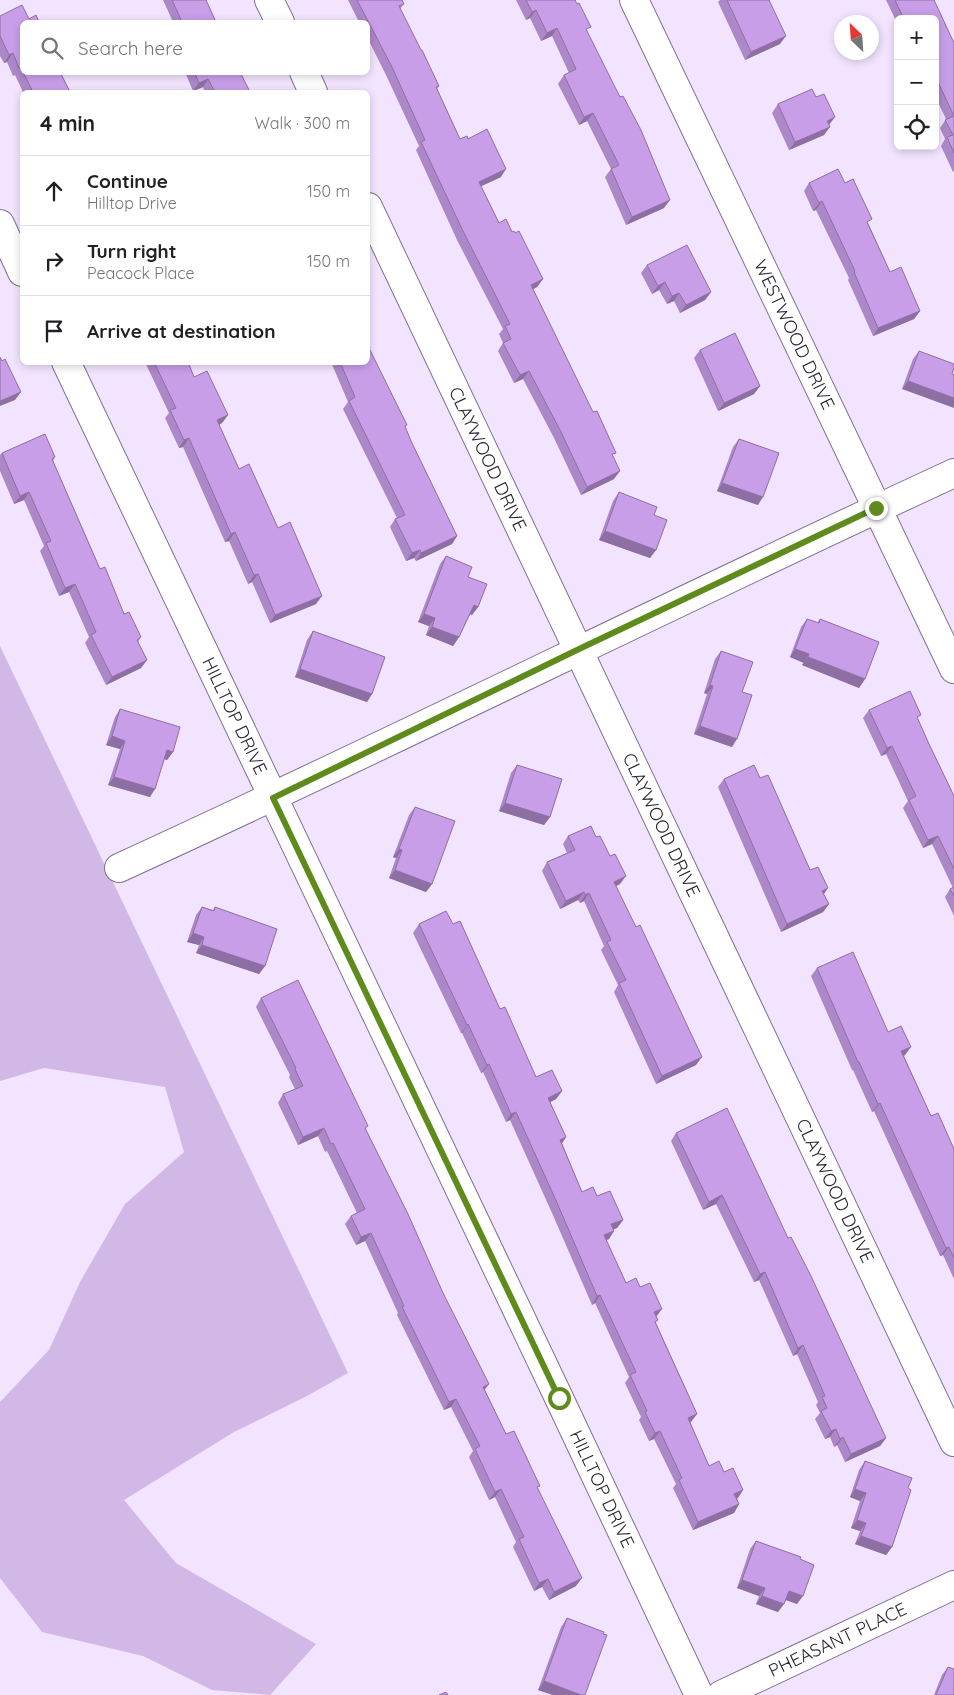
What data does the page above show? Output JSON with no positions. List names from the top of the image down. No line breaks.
{"streets":{"street":["WESTWOOD DRIVE","CLAYWOOD DRIVE","HILLTOP DRIVE","PHEASANT PLACE"]},"north":"top left","page":{"map_buttons":["+","−"],"search":"Search here","heading":["4 min","Walk · 300 m"],"list":[["Continue","Hilltop Drive","150 m"],["Turn right","Peacock Place","150 m"],"Arrive at destination"]}}
